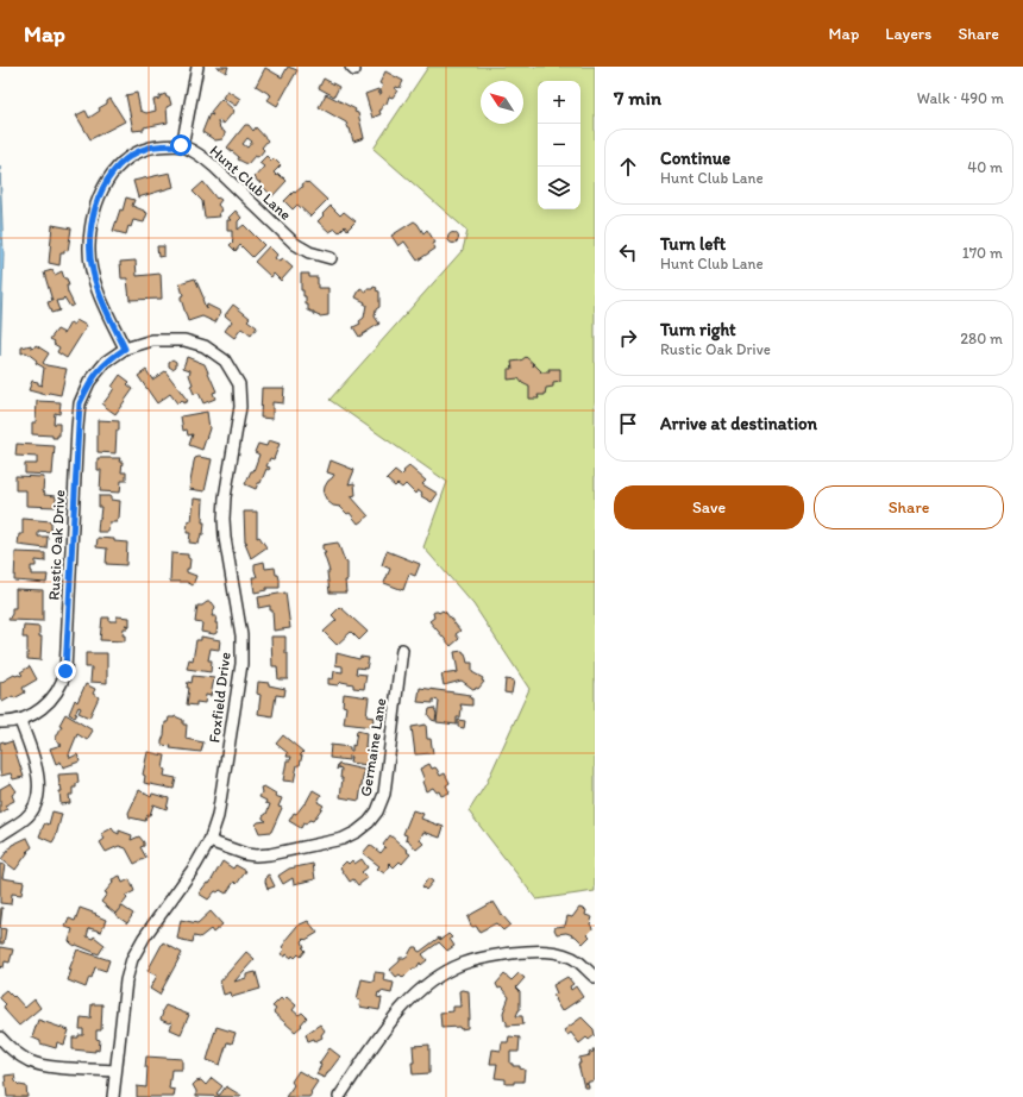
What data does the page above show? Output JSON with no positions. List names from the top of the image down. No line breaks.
{"streets":{"street":["Hunt Club Lane","Rustic Oak Drive","Foxfield Drive","Germaine Lane"]},"crossings":[["Rustic Oak Drive","Foxfield Drive"],["Foxfield Drive","Germaine Lane"]],"north":"top left","page":{"header":"Map","nav":["Map","Layers","Share"],"heading":["7 min","Walk · 490 m"],"map_buttons":["+","−"],"list":[["Continue","Hunt Club Lane","40 m"],["Turn left","Hunt Club Lane","170 m"],["Turn right","Rustic Oak Drive","280 m"],"Arrive at destination"],"buttons":["Save","Share"]}}
